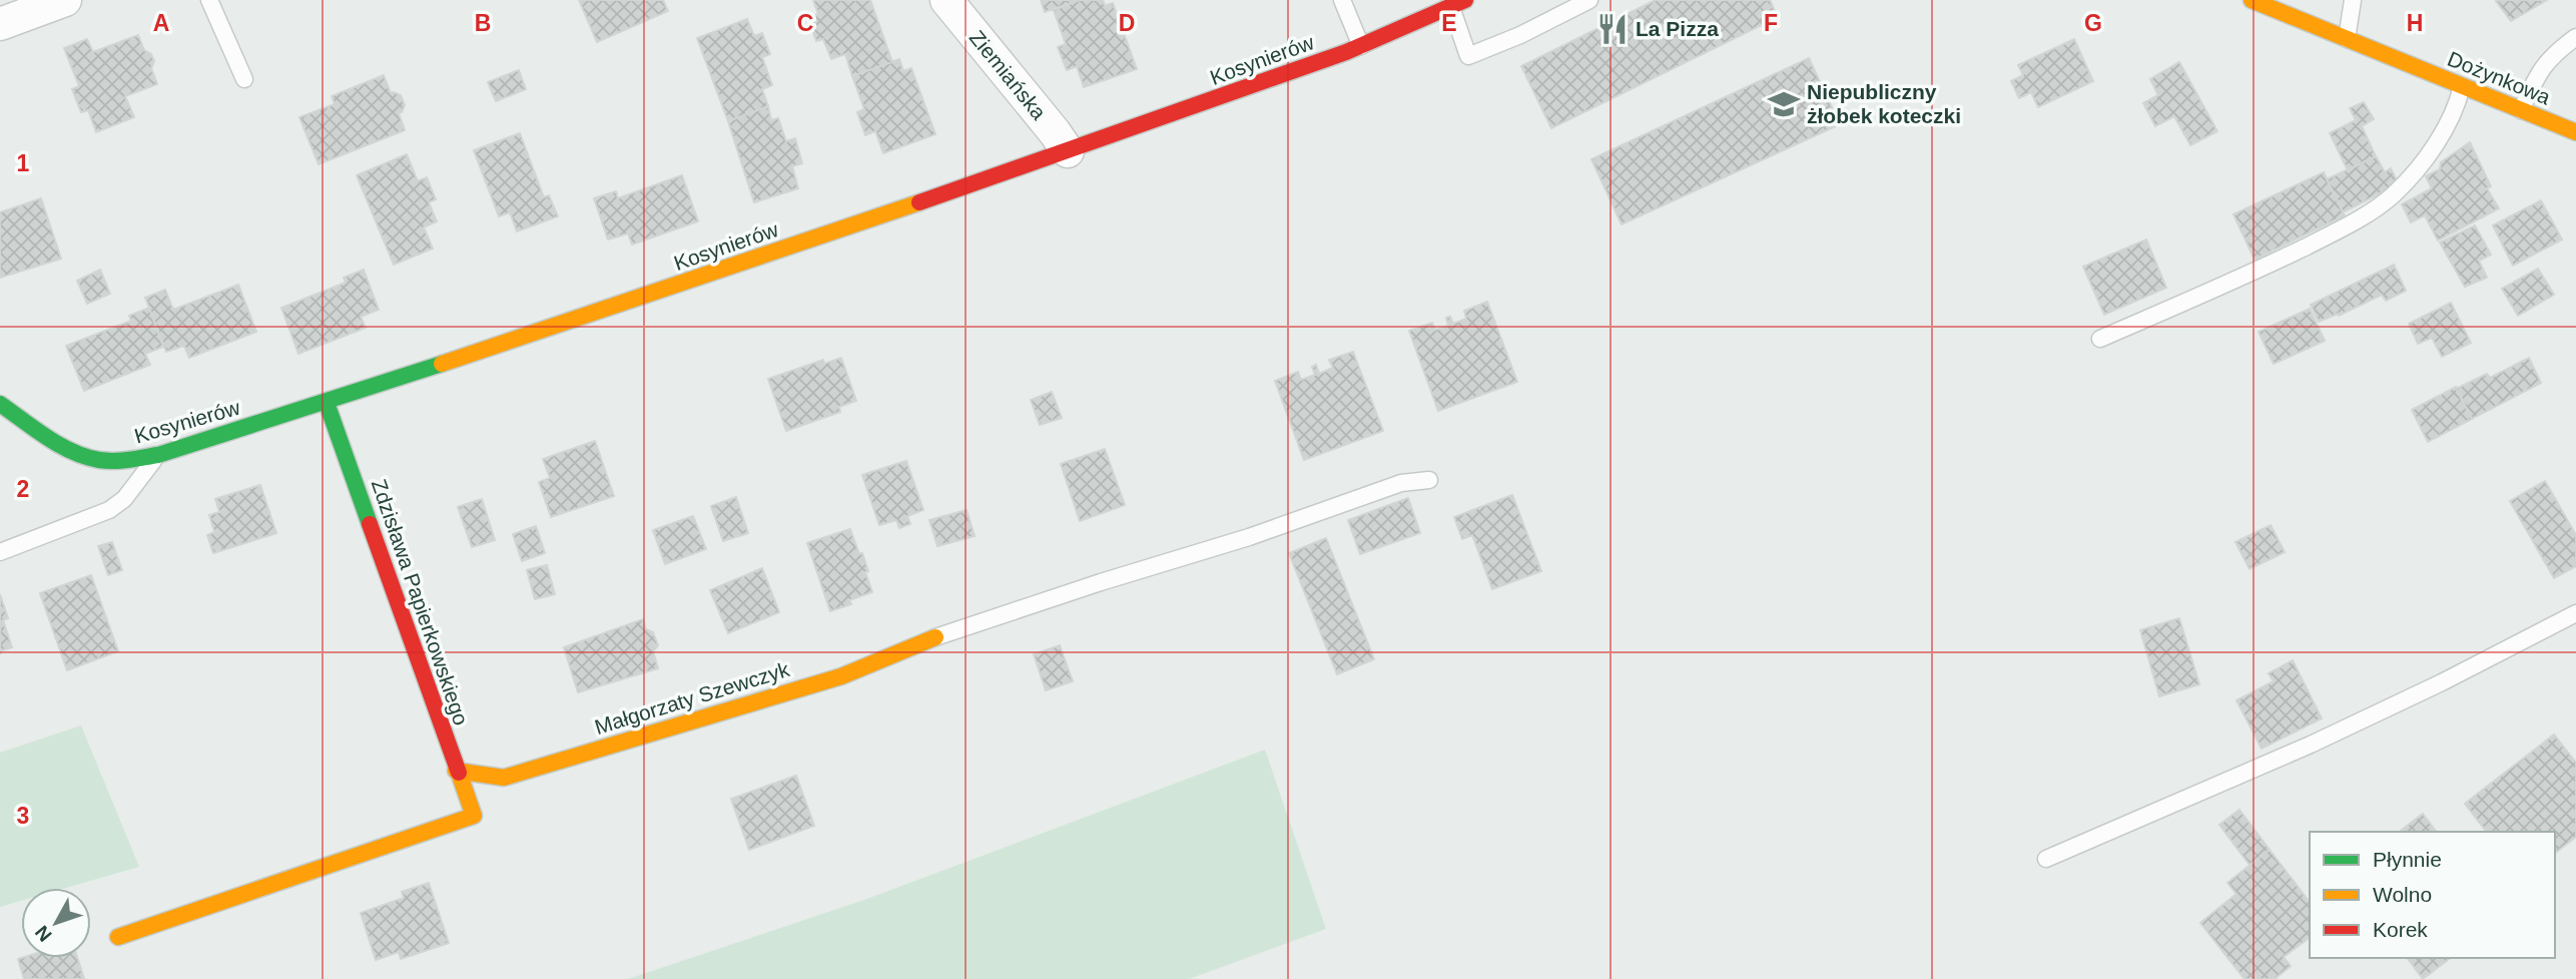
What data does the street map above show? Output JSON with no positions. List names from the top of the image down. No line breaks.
{"streets":{"street":["Kosynierów","Ziemiańska","Dożynkowa","Zdzisława Papierkowskiego","Małgorzaty Szewczyk"]},"crossings":[["Kosynierów","Ziemiańska"],["Kosynierów","Zdzisława Papierkowskiego"],["Zdzisława Papierkowskiego","Małgorzaty Szewczyk"]],"places":{"restaurant":["La Pizza"],"school or university":["Niepubliczny żłobek koteczki"]},"legend":["Płynnie","Wolno","Korek"],"north":"bottom left","grid":{"columns":["A","B","C","D","E","F","G","H"],"rows":["1","2","3"]}}
